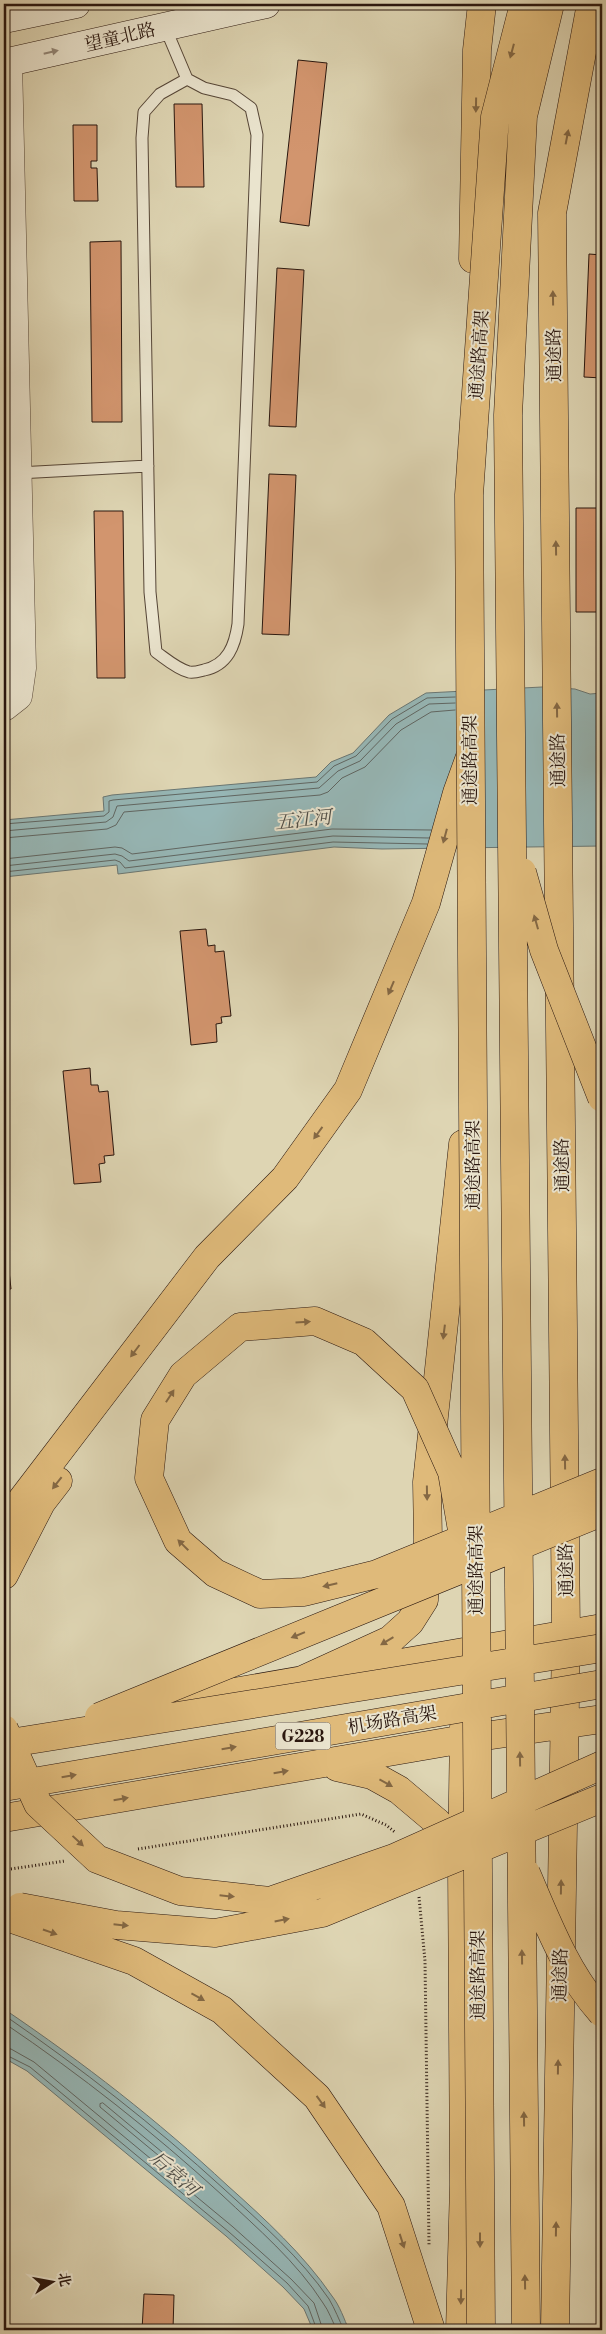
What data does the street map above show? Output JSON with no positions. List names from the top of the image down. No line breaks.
{"streets":{"main road":["通途路高架","通途路","机场路高架","G228"],"street":["望童北路"]},"water":["五江河","后袁河"],"north":"right"}
